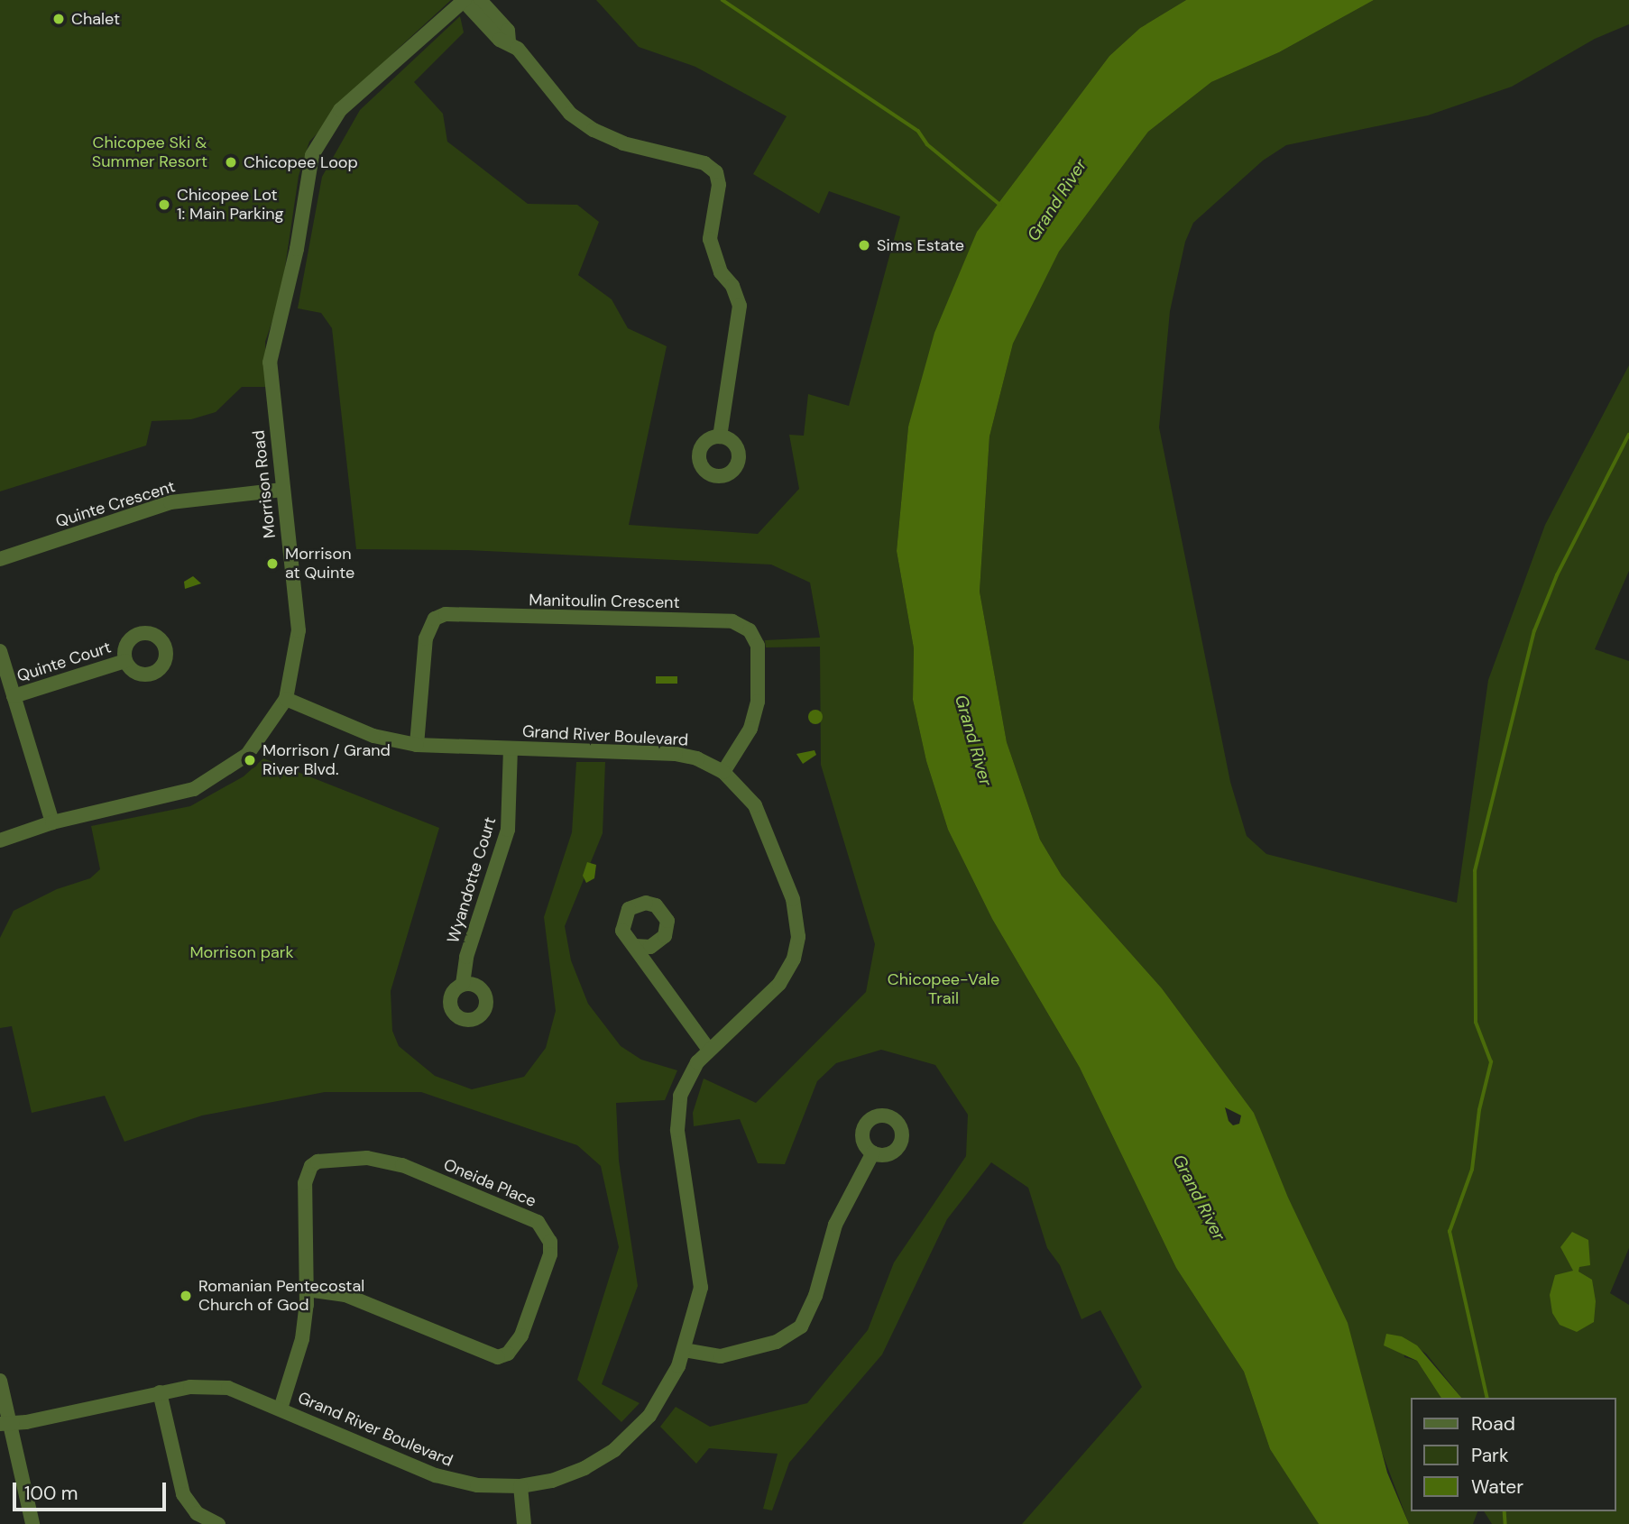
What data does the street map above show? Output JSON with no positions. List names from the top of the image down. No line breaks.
{"streets":{"street":["Morrison Road","Quinte Crescent","Manitoulin Crescent","Quinte Court","Grand River Boulevard","Wyandotte Court","Oneida Place"]},"crossings":[["Morrison Road","Quinte Crescent"],["Morrison Road","Grand River Boulevard"],["Manitoulin Crescent","Grand River Boulevard"],["Grand River Boulevard","Wyandotte Court"],["Grand River Boulevard","Oneida Place"]],"water":["Grand River"],"parks":["Chicopee Ski & Summer Resort","Morrison park","Chicopee-Vale Trail"],"places":["Chalet","Chicopee Loop","Chicopee Lot 1: Main Parking","Sims Estate","Morrison at Quinte","Morrison / Grand River Blvd.","Romanian Pentecostal Church of God"],"legend":["Road","Park","Water"],"scale_bar":"100 m"}
